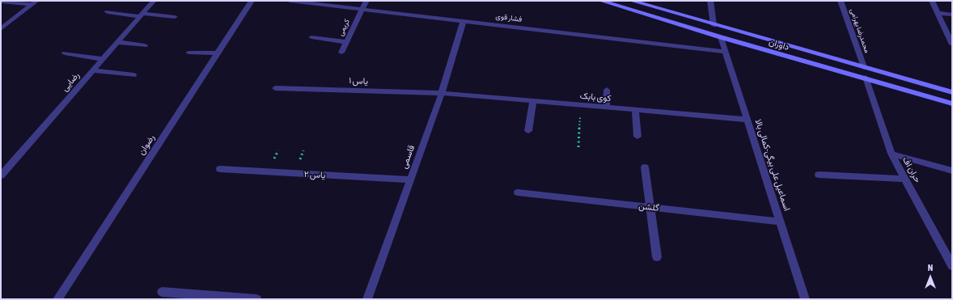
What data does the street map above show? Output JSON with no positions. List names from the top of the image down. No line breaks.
{"streets":{"main road":["داوران"],"street":["فشار قوی","کریمی","محمدرضا بهرامی","یاس ۱","رضایی","کوی بابک","رضوان","قاسمی","اسماعیل علی بیگی-کمالی بالا","حران اف","یاس ۲","گلشن"]},"crossings":[["فشار قوی","کریمی"],["فشار قوی","قاسمی"],["فشار قوی","اسماعیل علی بیگی-کمالی بالا"],["محمدرضا بهرامی","داوران"],["داوران","اسماعیل علی بیگی-کمالی بالا"],["داوران","حران اف"],["یاس ۱","کوی بابک"],["یاس ۱","قاسمی"],["کوی بابک","قاسمی"],["کوی بابک","اسماعیل علی بیگی-کمالی بالا"],["قاسمی","یاس ۲"],["اسماعیل علی بیگی-کمالی بالا","گلشن"]],"north":"top"}
